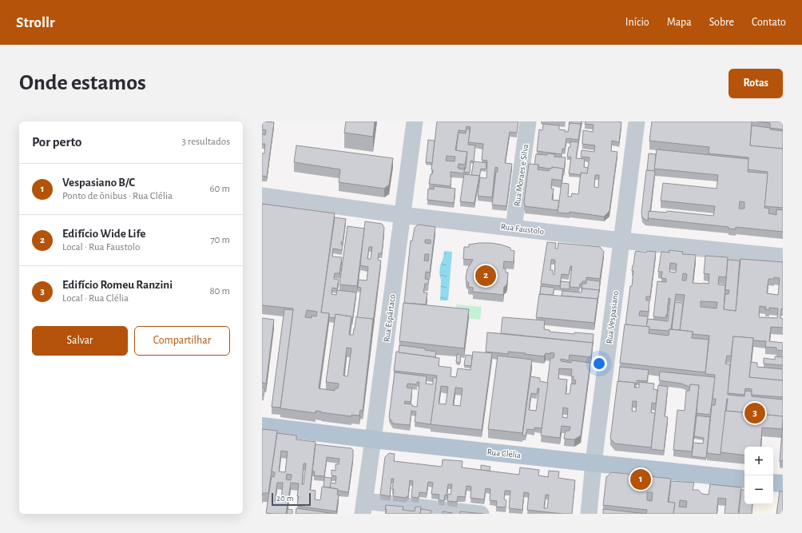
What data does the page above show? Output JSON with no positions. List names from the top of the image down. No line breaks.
{"streets":{"main road":["Rua Clélia"],"street":["Rua Moraes e Silva","Rua Faustolo","Rua Vespasiano","Rua Espártaco"]},"crossings":[["Rua Moraes e Silva","Rua Faustolo"],["Rua Faustolo","Rua Vespasiano"],["Rua Faustolo","Rua Espártaco"],["Rua Vespasiano","Rua Clélia"],["Rua Espártaco","Rua Clélia"]],"scale_bar":"20 m","page":{"header":"Strollr","nav":["Início","Mapa","Sobre","Contato"],"buttons":["Rotas",["Salvar","Compartilhar"]],"title":"Onde estamos","heading":["Por perto","3 resultados"],"list":[{"mark":"1","name":"Vespasiano B/C","note":"Ponto de ônibus · Rua Clélia","value":"60 m"},{"mark":"2","name":"Edifício Wide Life","note":"Local · Rua Faustolo","value":"70 m"},{"mark":"3","name":"Edifício Romeu Ranzini","note":"Local · Rua Clélia","value":"80 m"}],"pins":["2","3","1"],"map_buttons":["+","−"],"scale":"20 m"}}
